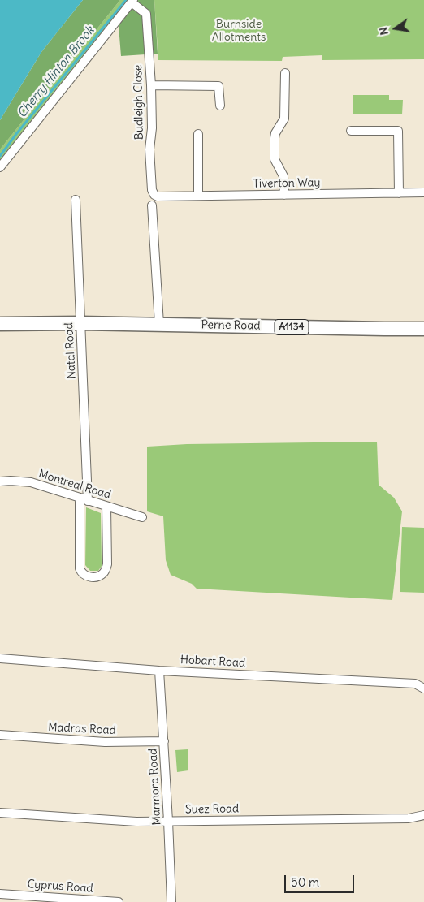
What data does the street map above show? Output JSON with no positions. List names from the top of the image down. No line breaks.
{"streets":{"main road":["Perne Road","A1134"],"street":["Budleigh Close","Tiverton Way","Natal Road","Montreal Road","Hobart Road","Madras Road","Marmora Road","Suez Road","Cyprus Road"]},"crossings":[["Budleigh Close","Tiverton Way"],["Perne Road","Natal Road"],["Natal Road","Montreal Road"],["Hobart Road","Marmora Road"],["Madras Road","Marmora Road"],["Marmora Road","Suez Road"]],"water":["Cherry Hinton Brook"],"parks":["Burnside Allotments"],"scale_bar":"50 m","north":"left"}
